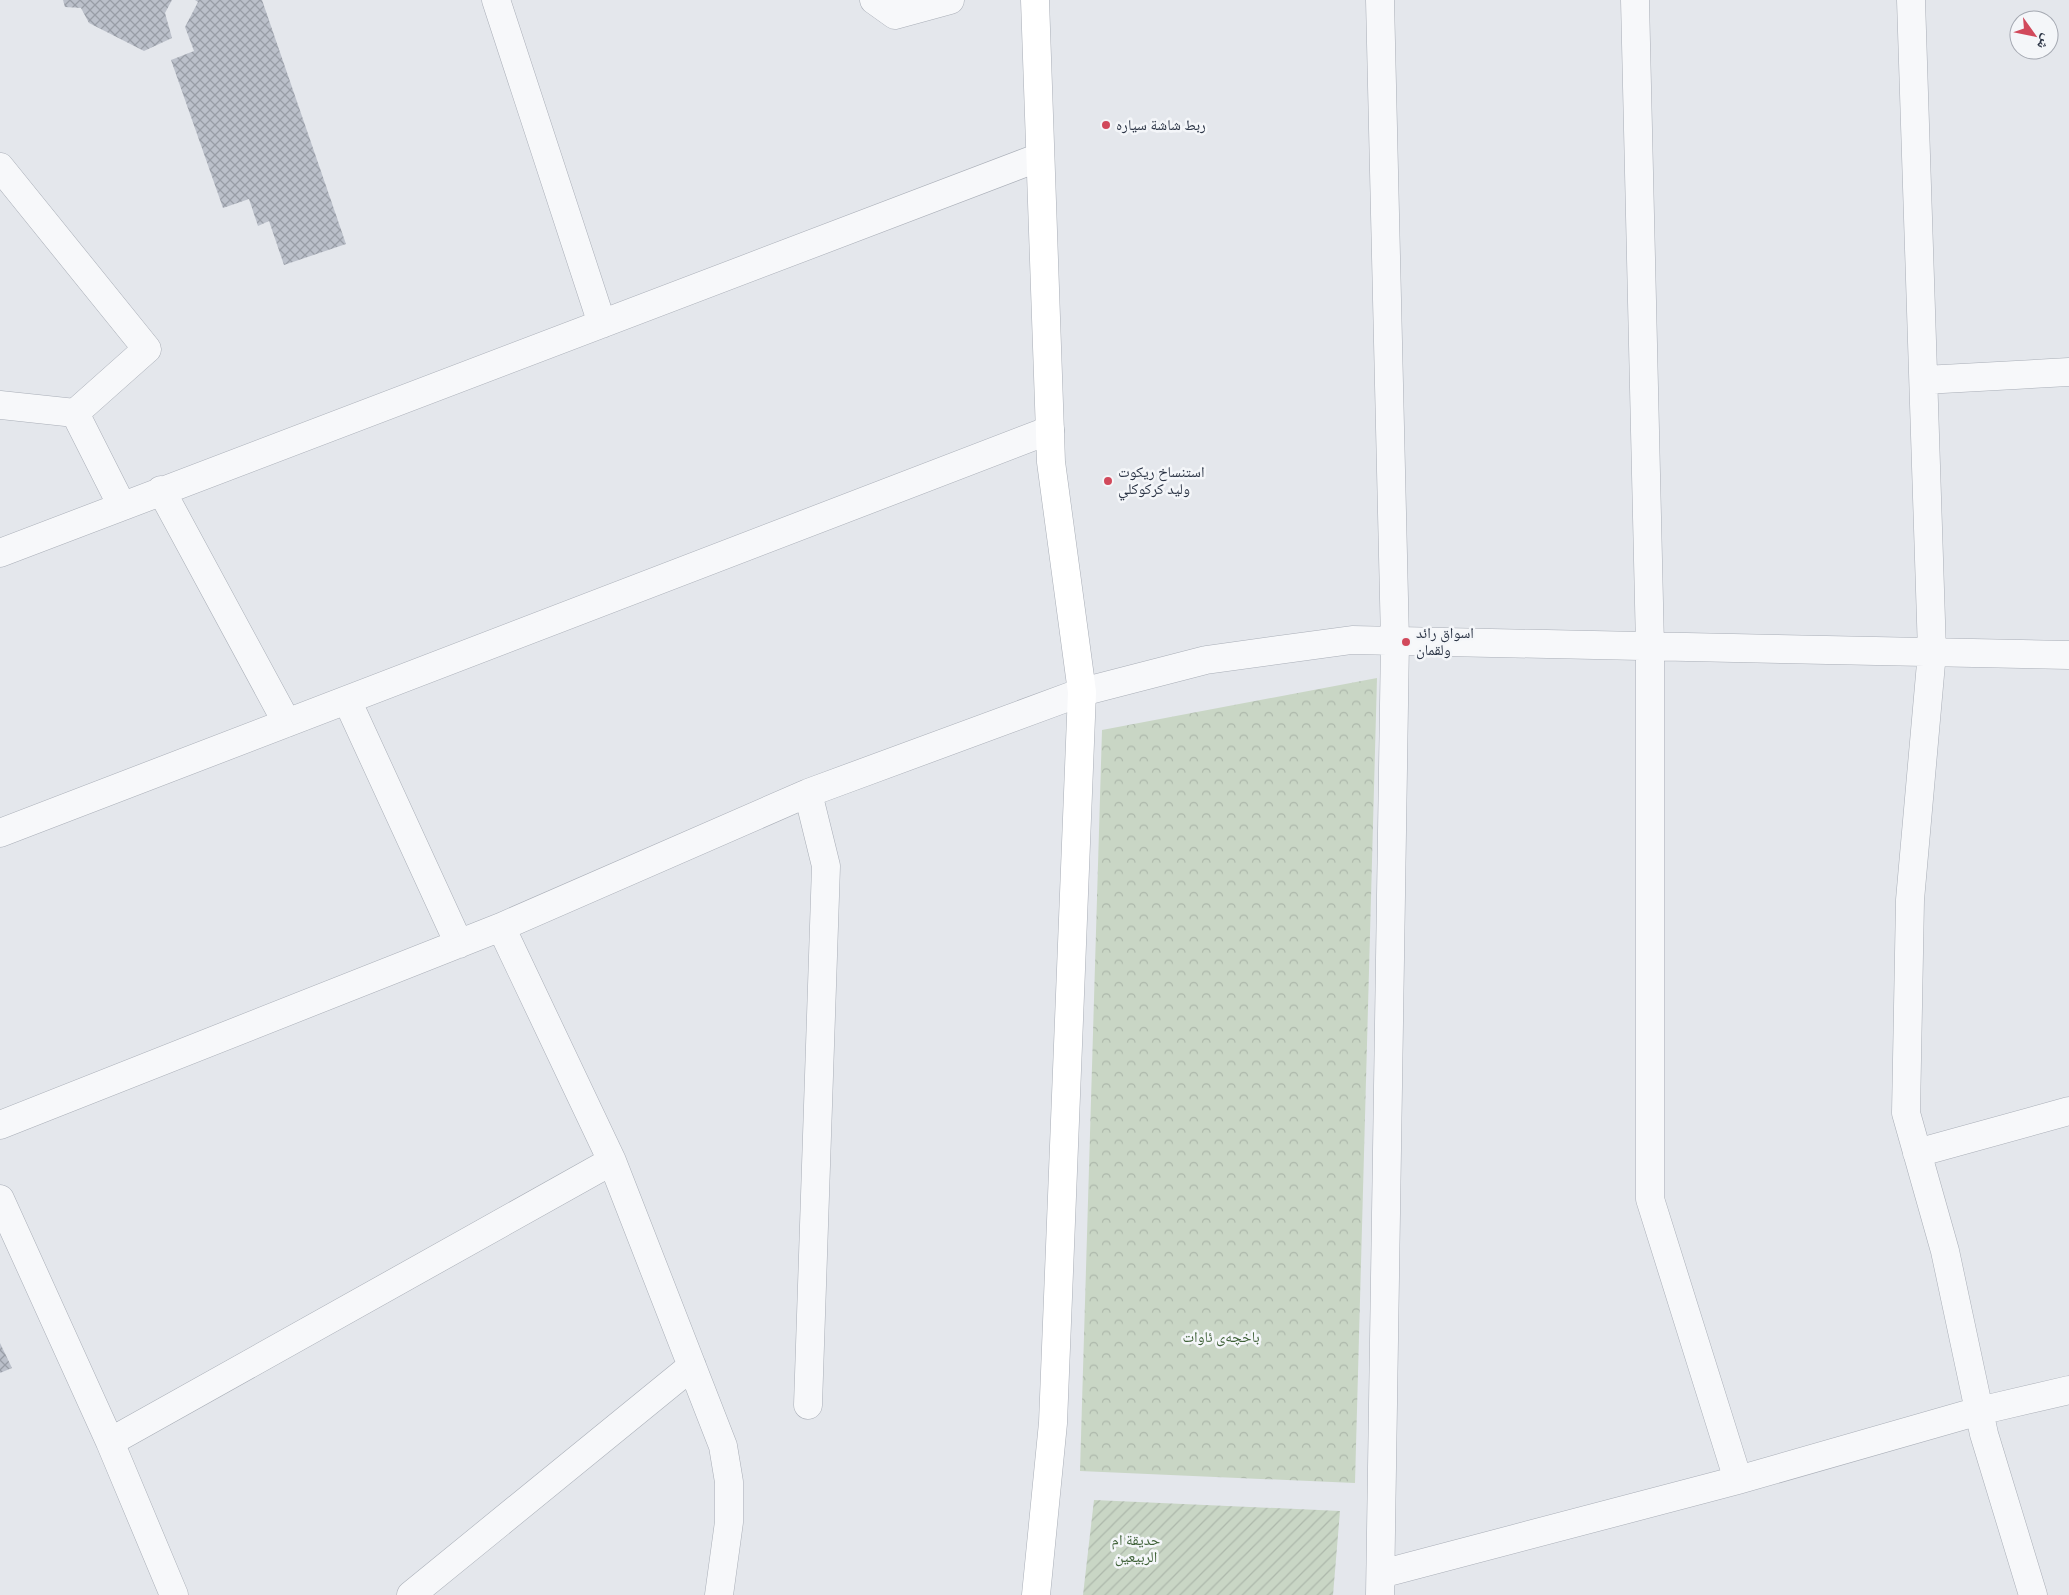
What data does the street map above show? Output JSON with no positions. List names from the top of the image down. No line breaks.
{"parks":["باخچەی ئاوات","حديقة ام الربيعين"],"places":["ربط شاشة سياره","استنساخ ريكوت وليد كركوكلي","اسواق رائد ولقمان"],"north":"bottom right"}
